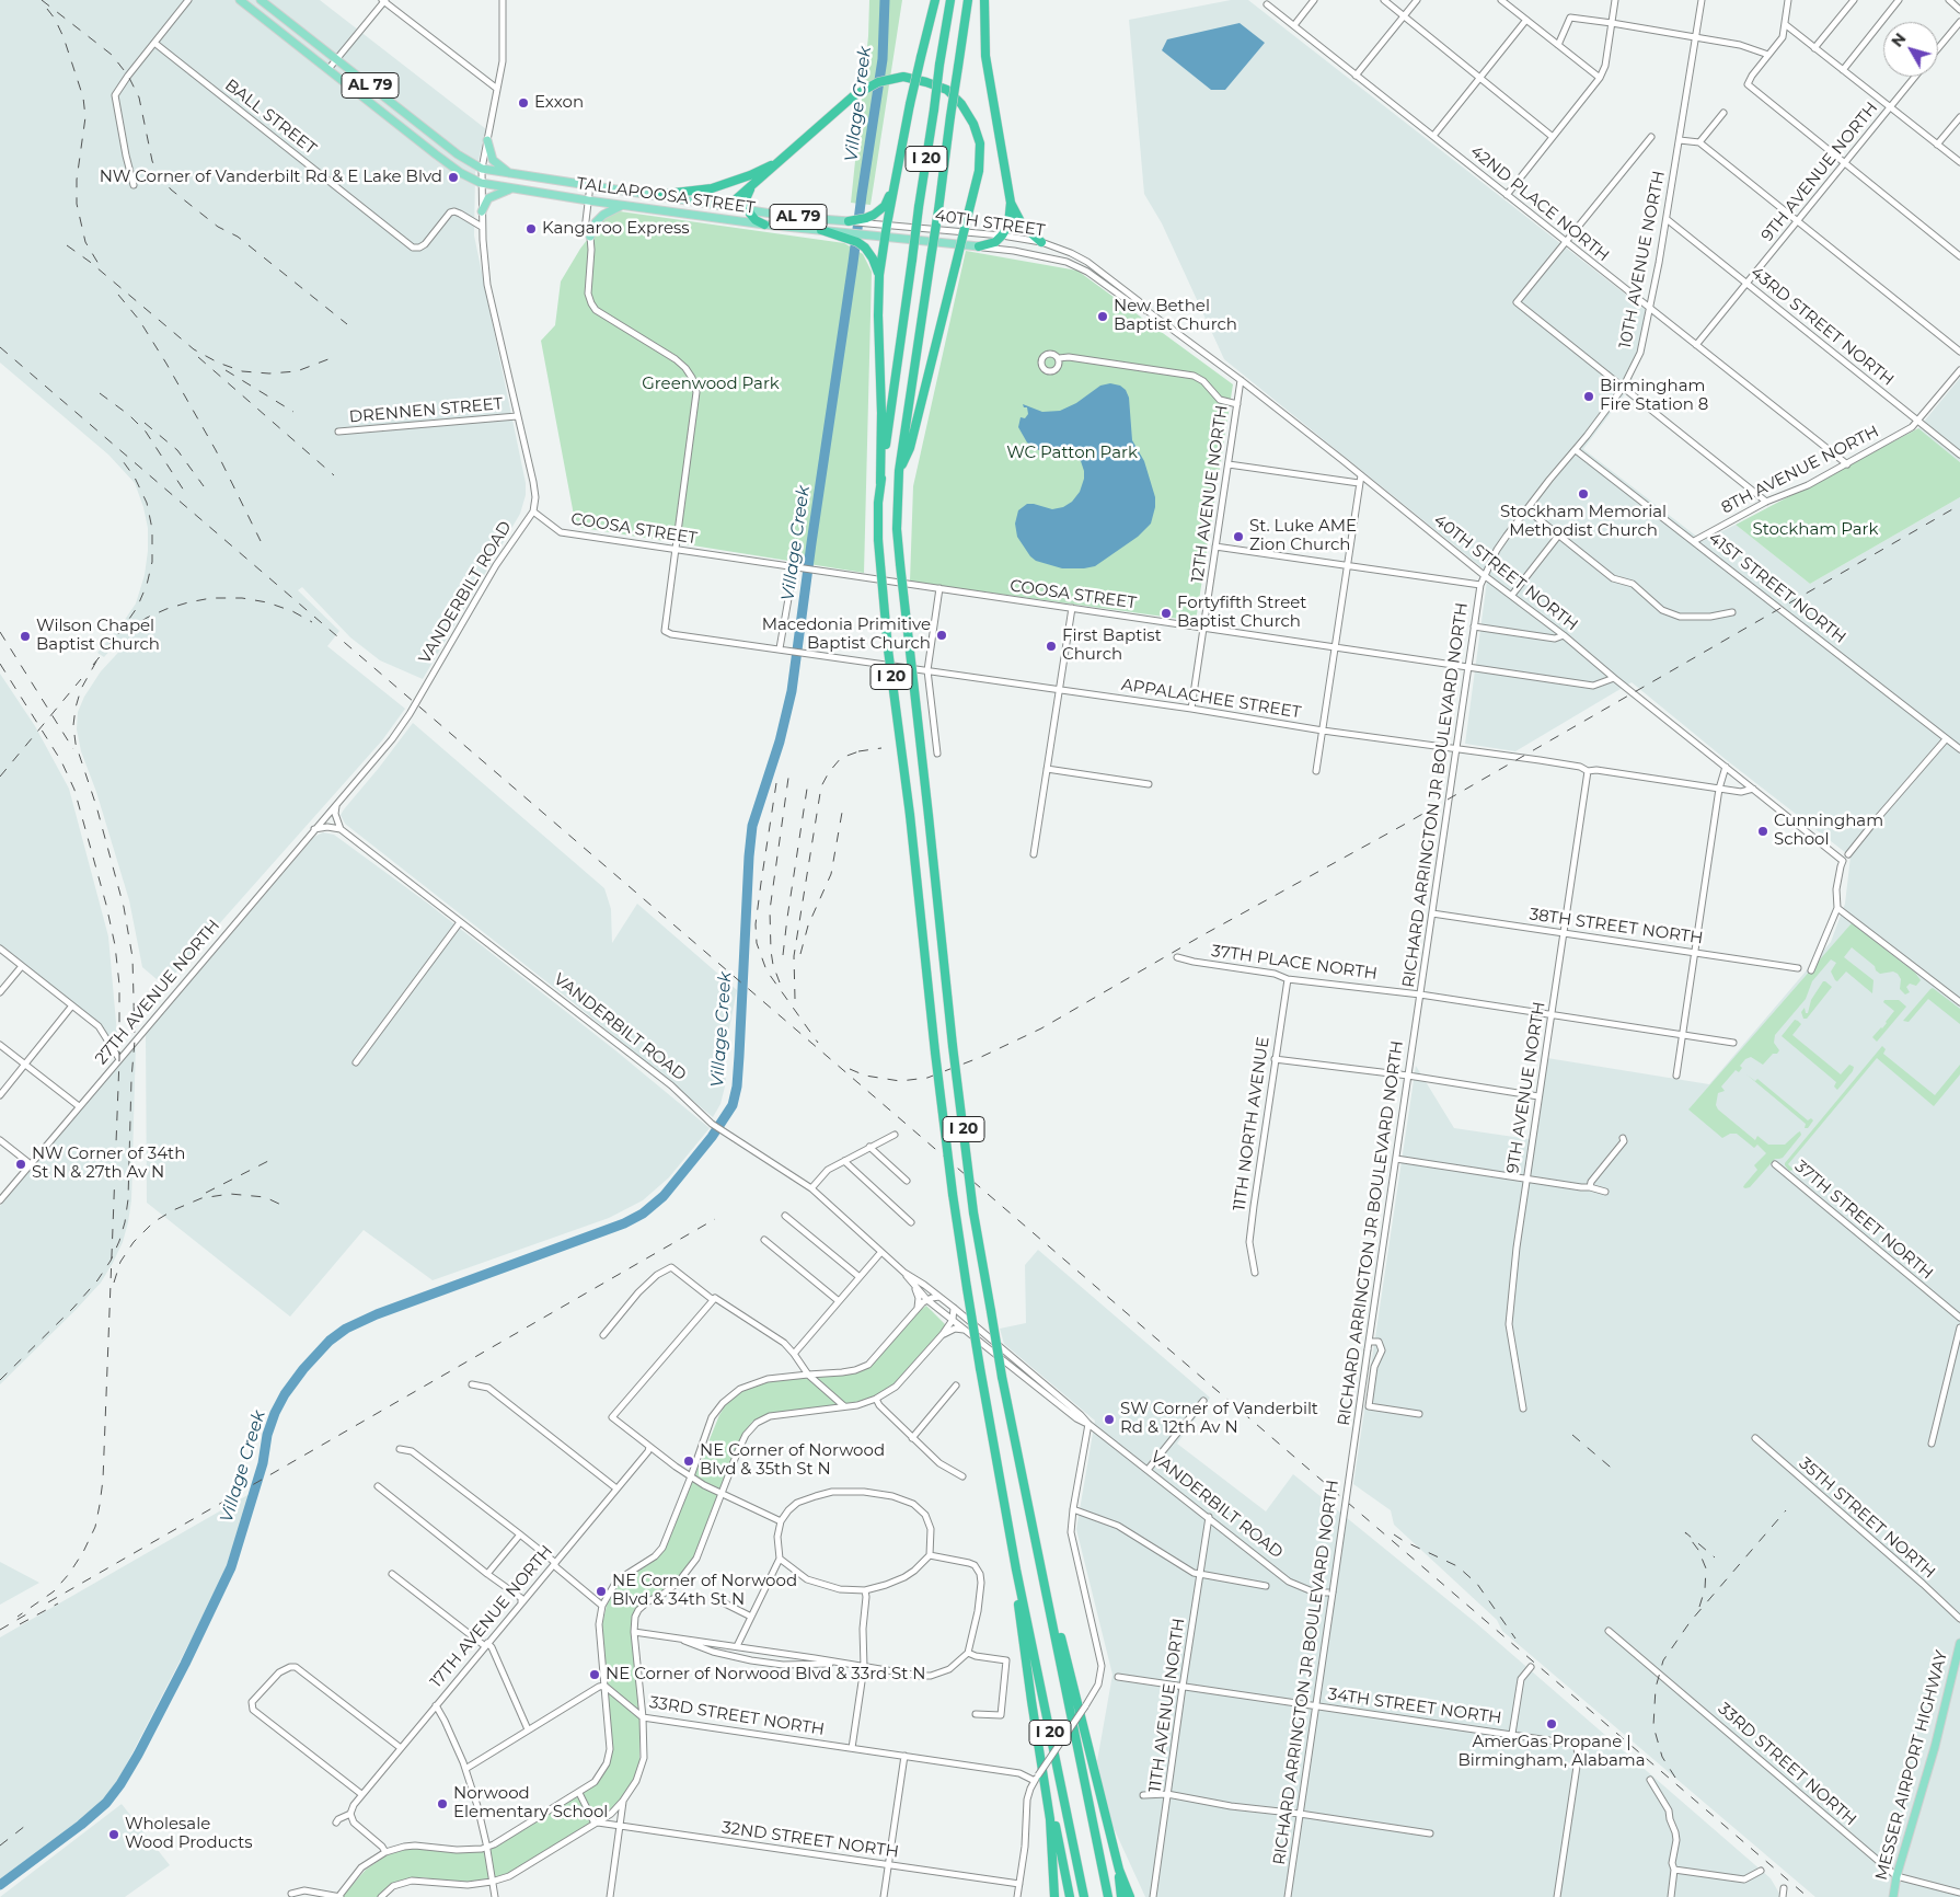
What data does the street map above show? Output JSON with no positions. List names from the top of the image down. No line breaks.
{"streets":{"highway":["I 20"],"main road":["AL 79","TALLAPOOSA STREET","MESSER AIRPORT HIGHWAY"],"street":["BALL STREET","9TH AVENUE NORTH","42ND PLACE NORTH","40TH STREET","10TH AVENUE NORTH","43RD STREET NORTH","DRENNEN STREET","8TH AVENUE NORTH","12TH AVENUE NORTH","COOSA STREET","40TH STREET NORTH","41ST STREET NORTH","VANDERBILT ROAD","APPALACHEE STREET","RICHARD ARRINGTON JR BOULEVARD NORTH","38TH STREET NORTH","37TH PLACE NORTH","27TH AVENUE NORTH","11TH NORTH AVENUE","37TH STREET NORTH","35TH STREET NORTH","17TH AVENUE NORTH","11TH AVENUE NORTH","34TH STREET NORTH","33RD STREET NORTH","32ND STREET NORTH"]},"crossings":[["AL 79","TALLAPOOSA STREET"],["AL 79","40TH STREET"],["AL 79","VANDERBILT ROAD"],["BALL STREET","VANDERBILT ROAD"],["9TH AVENUE NORTH","42ND PLACE NORTH"],["9TH AVENUE NORTH","43RD STREET NORTH"],["9TH AVENUE NORTH","APPALACHEE STREET"],["9TH AVENUE NORTH","38TH STREET NORTH"],["9TH AVENUE NORTH","37TH PLACE NORTH"],["TALLAPOOSA STREET","VANDERBILT ROAD"],["42ND PLACE NORTH","10TH AVENUE NORTH"],["42ND PLACE NORTH","8TH AVENUE NORTH"],["40TH STREET","40TH STREET NORTH"],["10TH AVENUE NORTH","43RD STREET NORTH"],["10TH AVENUE NORTH","40TH STREET NORTH"],["10TH AVENUE NORTH","41ST STREET NORTH"],["10TH AVENUE NORTH","RICHARD ARRINGTON JR BOULEVARD NORTH"],["43RD STREET NORTH","8TH AVENUE NORTH"],["DRENNEN STREET","VANDERBILT ROAD"],["8TH AVENUE NORTH","41ST STREET NORTH"],["12TH AVENUE NORTH","COOSA STREET"],["12TH AVENUE NORTH","40TH STREET NORTH"],["12TH AVENUE NORTH","APPALACHEE STREET"],["COOSA STREET","40TH STREET NORTH"],["COOSA STREET","VANDERBILT ROAD"],["COOSA STREET","APPALACHEE STREET"],["COOSA STREET","RICHARD ARRINGTON JR BOULEVARD NORTH"],["40TH STREET NORTH","APPALACHEE STREET"],["40TH STREET NORTH","RICHARD ARRINGTON JR BOULEVARD NORTH"],["VANDERBILT ROAD","RICHARD ARRINGTON JR BOULEVARD NORTH"],["VANDERBILT ROAD","27TH AVENUE NORTH"],["VANDERBILT ROAD","11TH AVENUE NORTH"],["APPALACHEE STREET","RICHARD ARRINGTON JR BOULEVARD NORTH"],["RICHARD ARRINGTON JR BOULEVARD NORTH","38TH STREET NORTH"],["RICHARD ARRINGTON JR BOULEVARD NORTH","37TH PLACE NORTH"],["RICHARD ARRINGTON JR BOULEVARD NORTH","34TH STREET NORTH"],["37TH PLACE NORTH","11TH NORTH AVENUE"],["11TH AVENUE NORTH","34TH STREET NORTH"],["33RD STREET NORTH","MESSER AIRPORT HIGHWAY"]],"water":["Village Creek"],"parks":["Greenwood Park","WC Patton Park","Stockham Park"],"places":["Exxon","NW Corner of Vanderbilt Rd & E Lake Blvd","Kangaroo Express","New Bethel Baptist Church","Birmingham Fire Station 8","Stockham Memorial Methodist Church","St. Luke AME Zion Church","Fortyfifth Street Baptist Church","Macedonia Primitive Baptist Church","Wilson Chapel Baptist Church","First Baptist Church","Cunningham School","NW Corner of 34th St N & 27th Av N","SW Corner of Vanderbilt Rd & 12th Av N","NE Corner of Norwood Blvd & 35th St N","NE Corner of Norwood Blvd & 34th St N","NE Corner of Norwood Blvd & 33rd St N","AmerGas Propane | Birmingham, Alabama","Norwood Elementary School","Wholesale Wood Products"],"north":"top left"}
